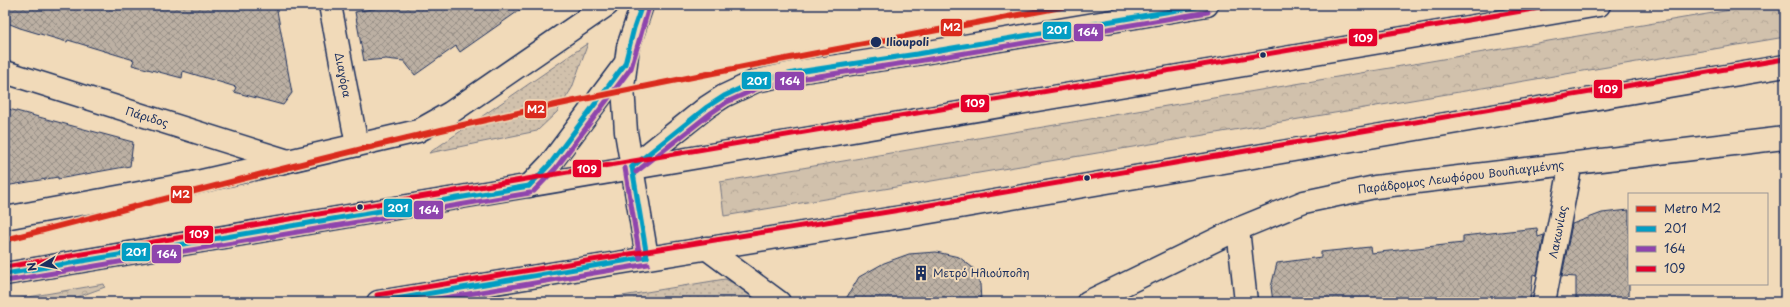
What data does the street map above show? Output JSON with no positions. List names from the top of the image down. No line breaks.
{"streets":{"main road":["Διαγόρα","Πάριδος","Παράδρομος Λεωφόρου Βουλιαγμένης","Λακωνίας"]},"crossings":[["Παράδρομος Λεωφόρου Βουλιαγμένης","Λακωνίας"]],"places":{"other":["Ilioupoli"],"building":["Μετρό Ηλιούπολη"]},"lines":["metro line Μ2","transit line 201","transit line 109","transit line 164"],"legend":["Metro Μ2","201","164","109"],"north":"left"}
